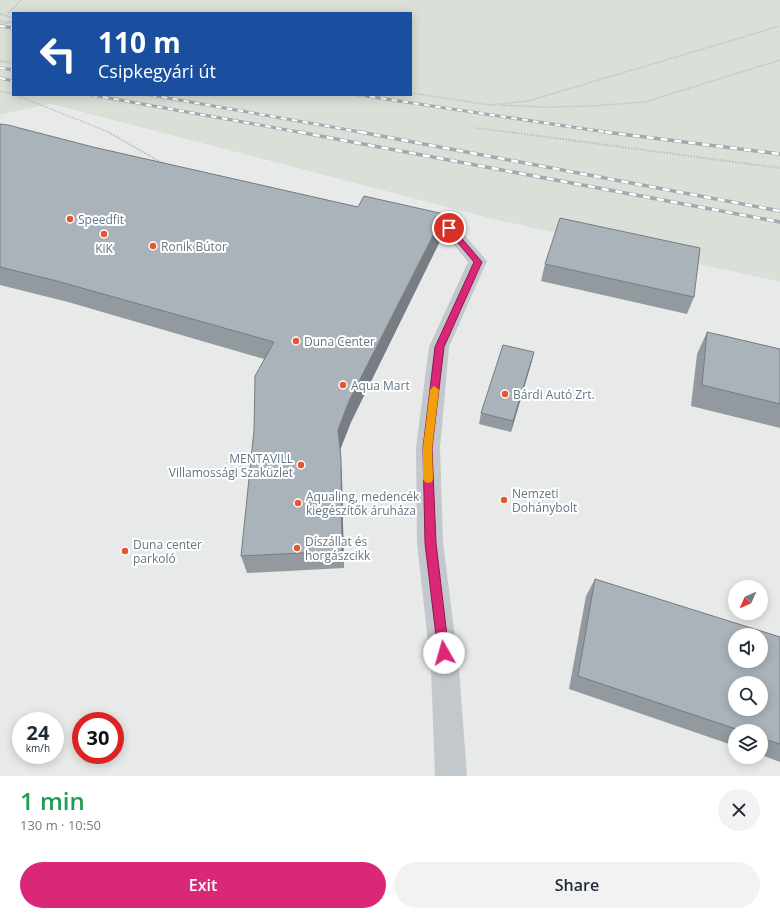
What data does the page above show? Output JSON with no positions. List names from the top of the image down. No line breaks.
{"places":["Speedfit","KiK","Ronik Bútor","Duna Center","Aqua Mart","Bárdi Autó Zrt.","MENTAVILL Villamossági Szaküzlet","Nemzeti Dohánybolt","Aqualing, medencék kiegészítők áruháza","Díszállat és horgászcikk","Duna center parkoló"],"north":"bottom left","page":{"turn":["110 m","Csipkegyári út"],"speed":"24 km/h","limit":"30","heading":["1 min","130 m · 10:50"],"buttons":["Exit","Share"]}}
